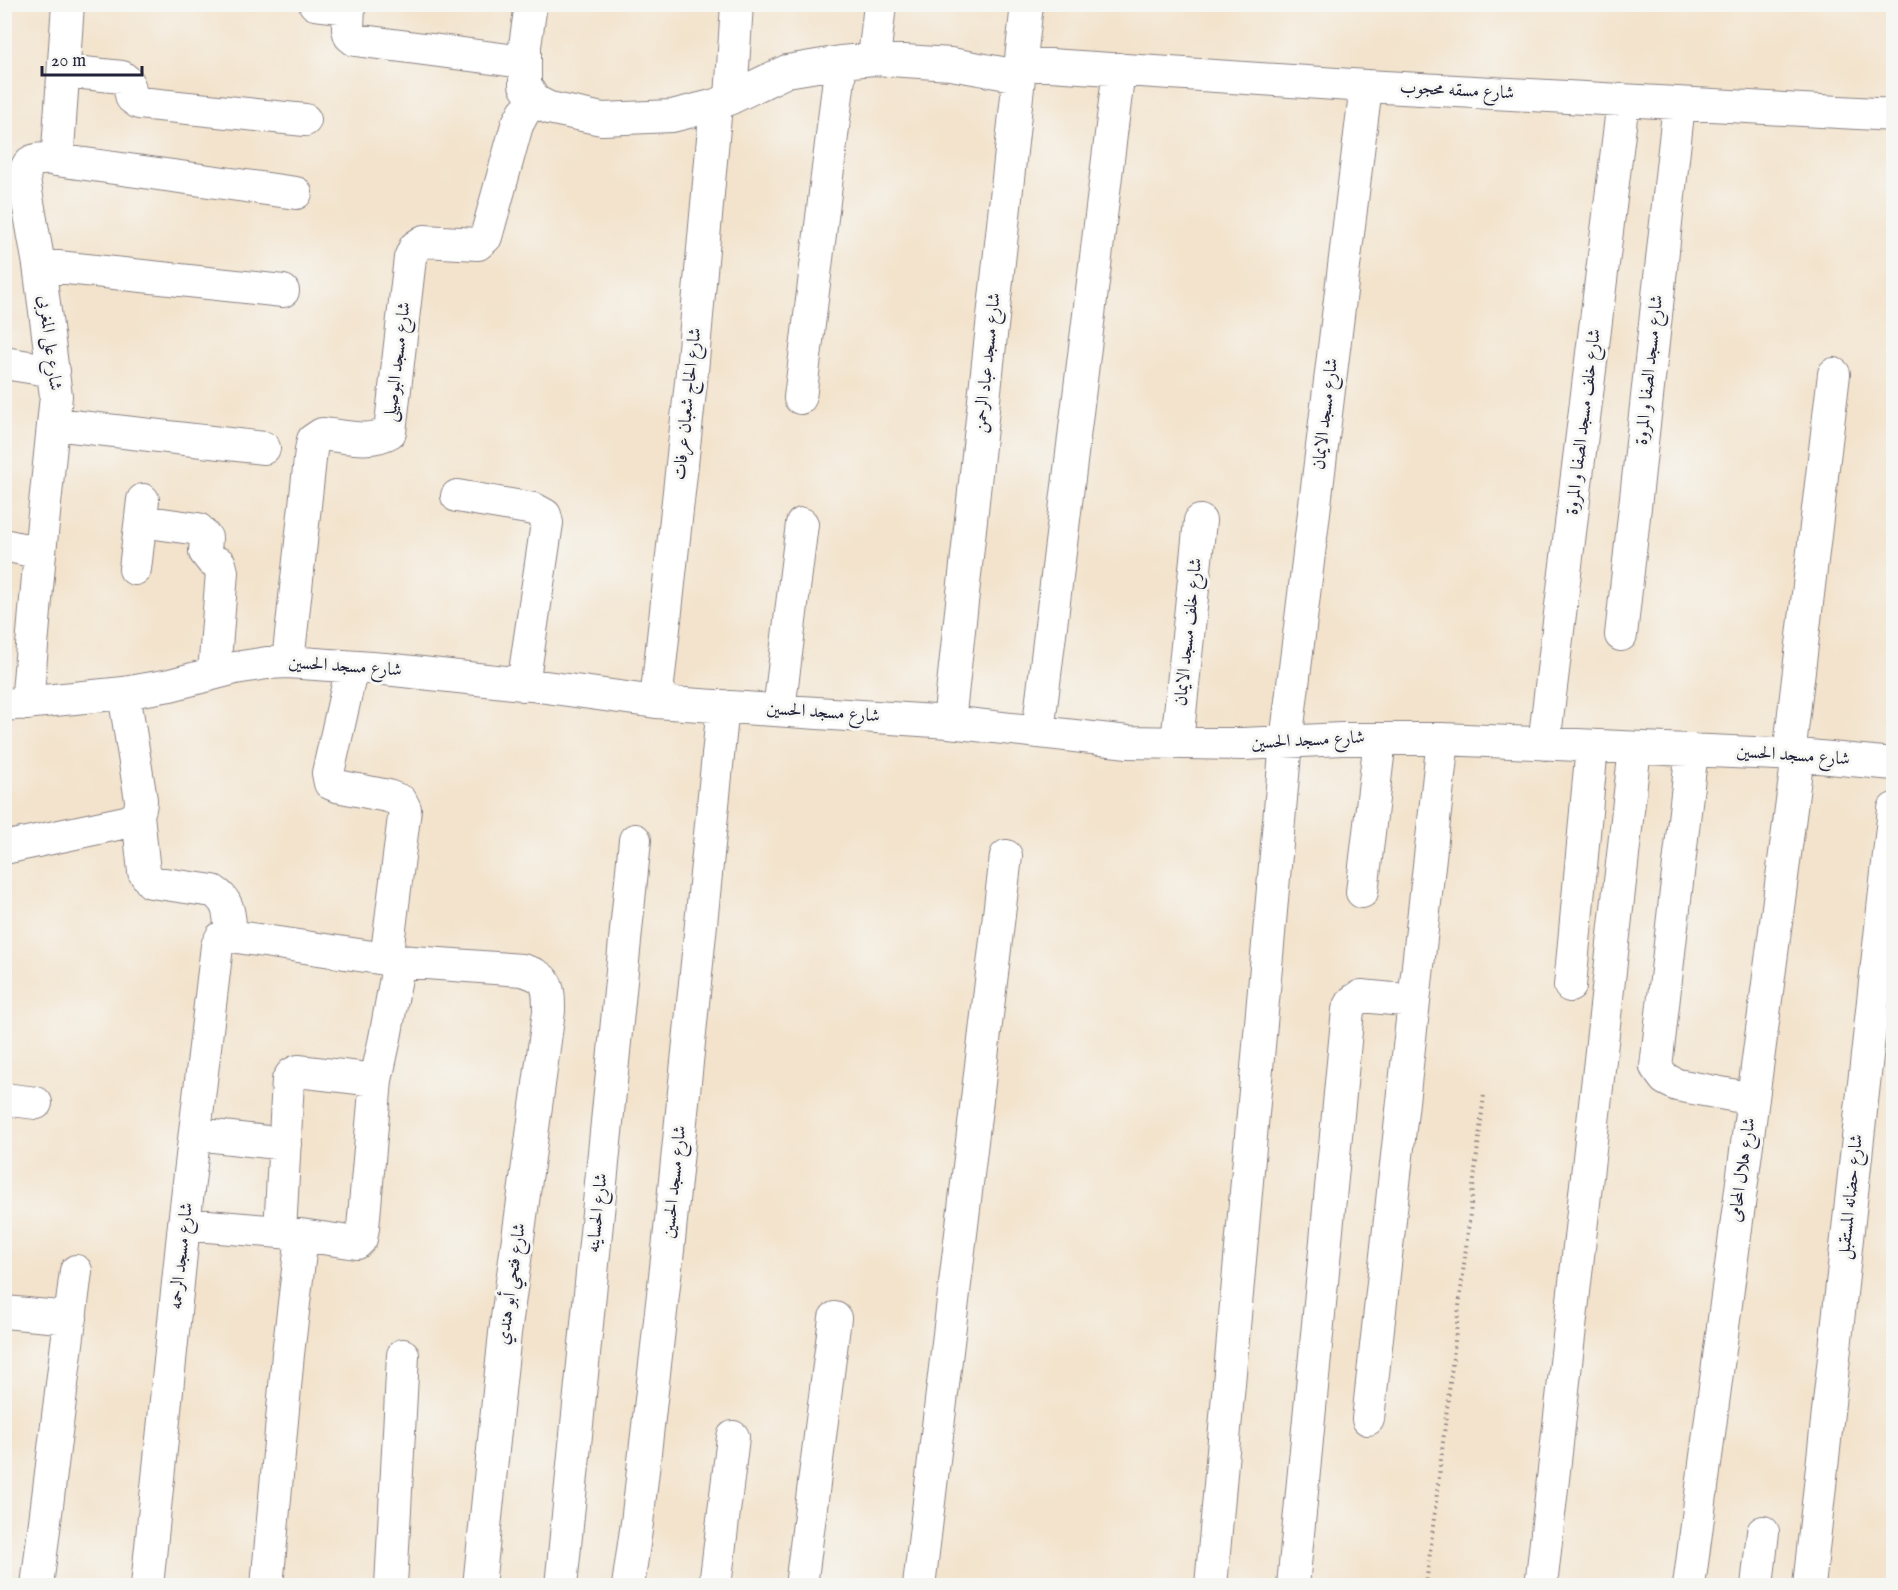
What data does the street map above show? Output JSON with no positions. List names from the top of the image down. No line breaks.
{"streets":{"street":["شارع مسقه محجوب","شارع على المغربى","شارع مسجد البوصيلى","شارع مسجد عباد الرحمن","شارع مسجد الصفا و المروة","شارع الحاج شعبان عرفات","شارع مسجد الايمان","شارع خلف مسجد الصفا و المروة","شارع خلف مسجد الايمان","شارع مسجد الحسين","شارع هلال المحامى","شارع حضانه المستقبل","شارع الحساينه","شارع مسجد الرحمه","شارع فتحي أبو هندي"]},"crossings":[["شارع مسقه محجوب","شارع مسجد عباد الرحمن"],["شارع مسقه محجوب","شارع مسجد الصفا و المروة"],["شارع مسقه محجوب","شارع مسجد الايمان"],["شارع مسقه محجوب","شارع خلف مسجد الصفا و المروة"],["شارع على المغربى","شارع مسجد الحسين"],["شارع مسجد البوصيلى","شارع مسجد الحسين"],["شارع مسجد عباد الرحمن","شارع مسجد الحسين"],["شارع الحاج شعبان عرفات","شارع مسجد الحسين"],["شارع مسجد الايمان","شارع مسجد الحسين"],["شارع خلف مسجد الصفا و المروة","شارع مسجد الحسين"],["شارع خلف مسجد الايمان","شارع مسجد الحسين"],["شارع مسجد الحسين","شارع هلال المحامى"]],"scale_bar":"20 m"}
